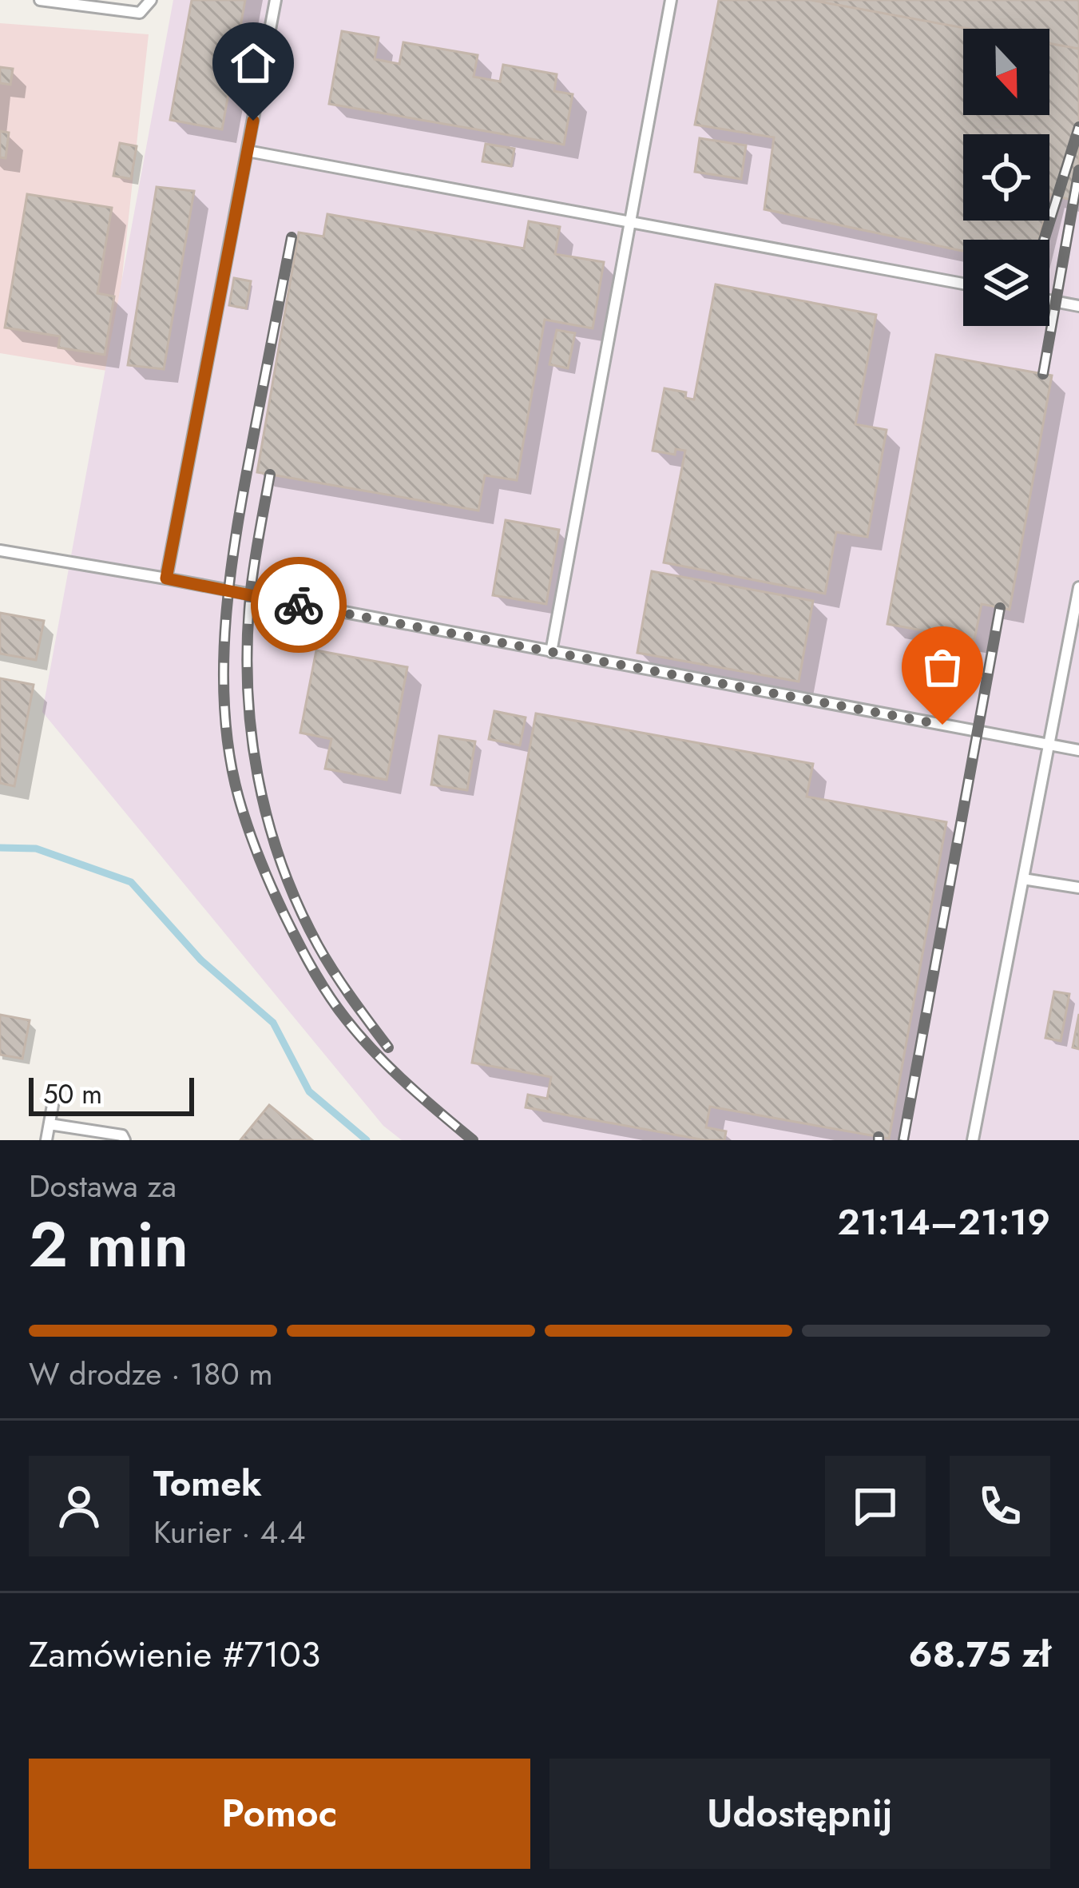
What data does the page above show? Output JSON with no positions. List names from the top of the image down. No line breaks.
{"scale_bar":"50 m","north":"bottom","page":{"scale":"50 m","heading":["2 min","Dostawa za","21:14–21:19"],"panel":["Tomek","Kurier · 4.4","Zamówienie #7103","68.75 zł"],"bar":"W drodze · 180 m","buttons":["Pomoc","Udostępnij"]}}
